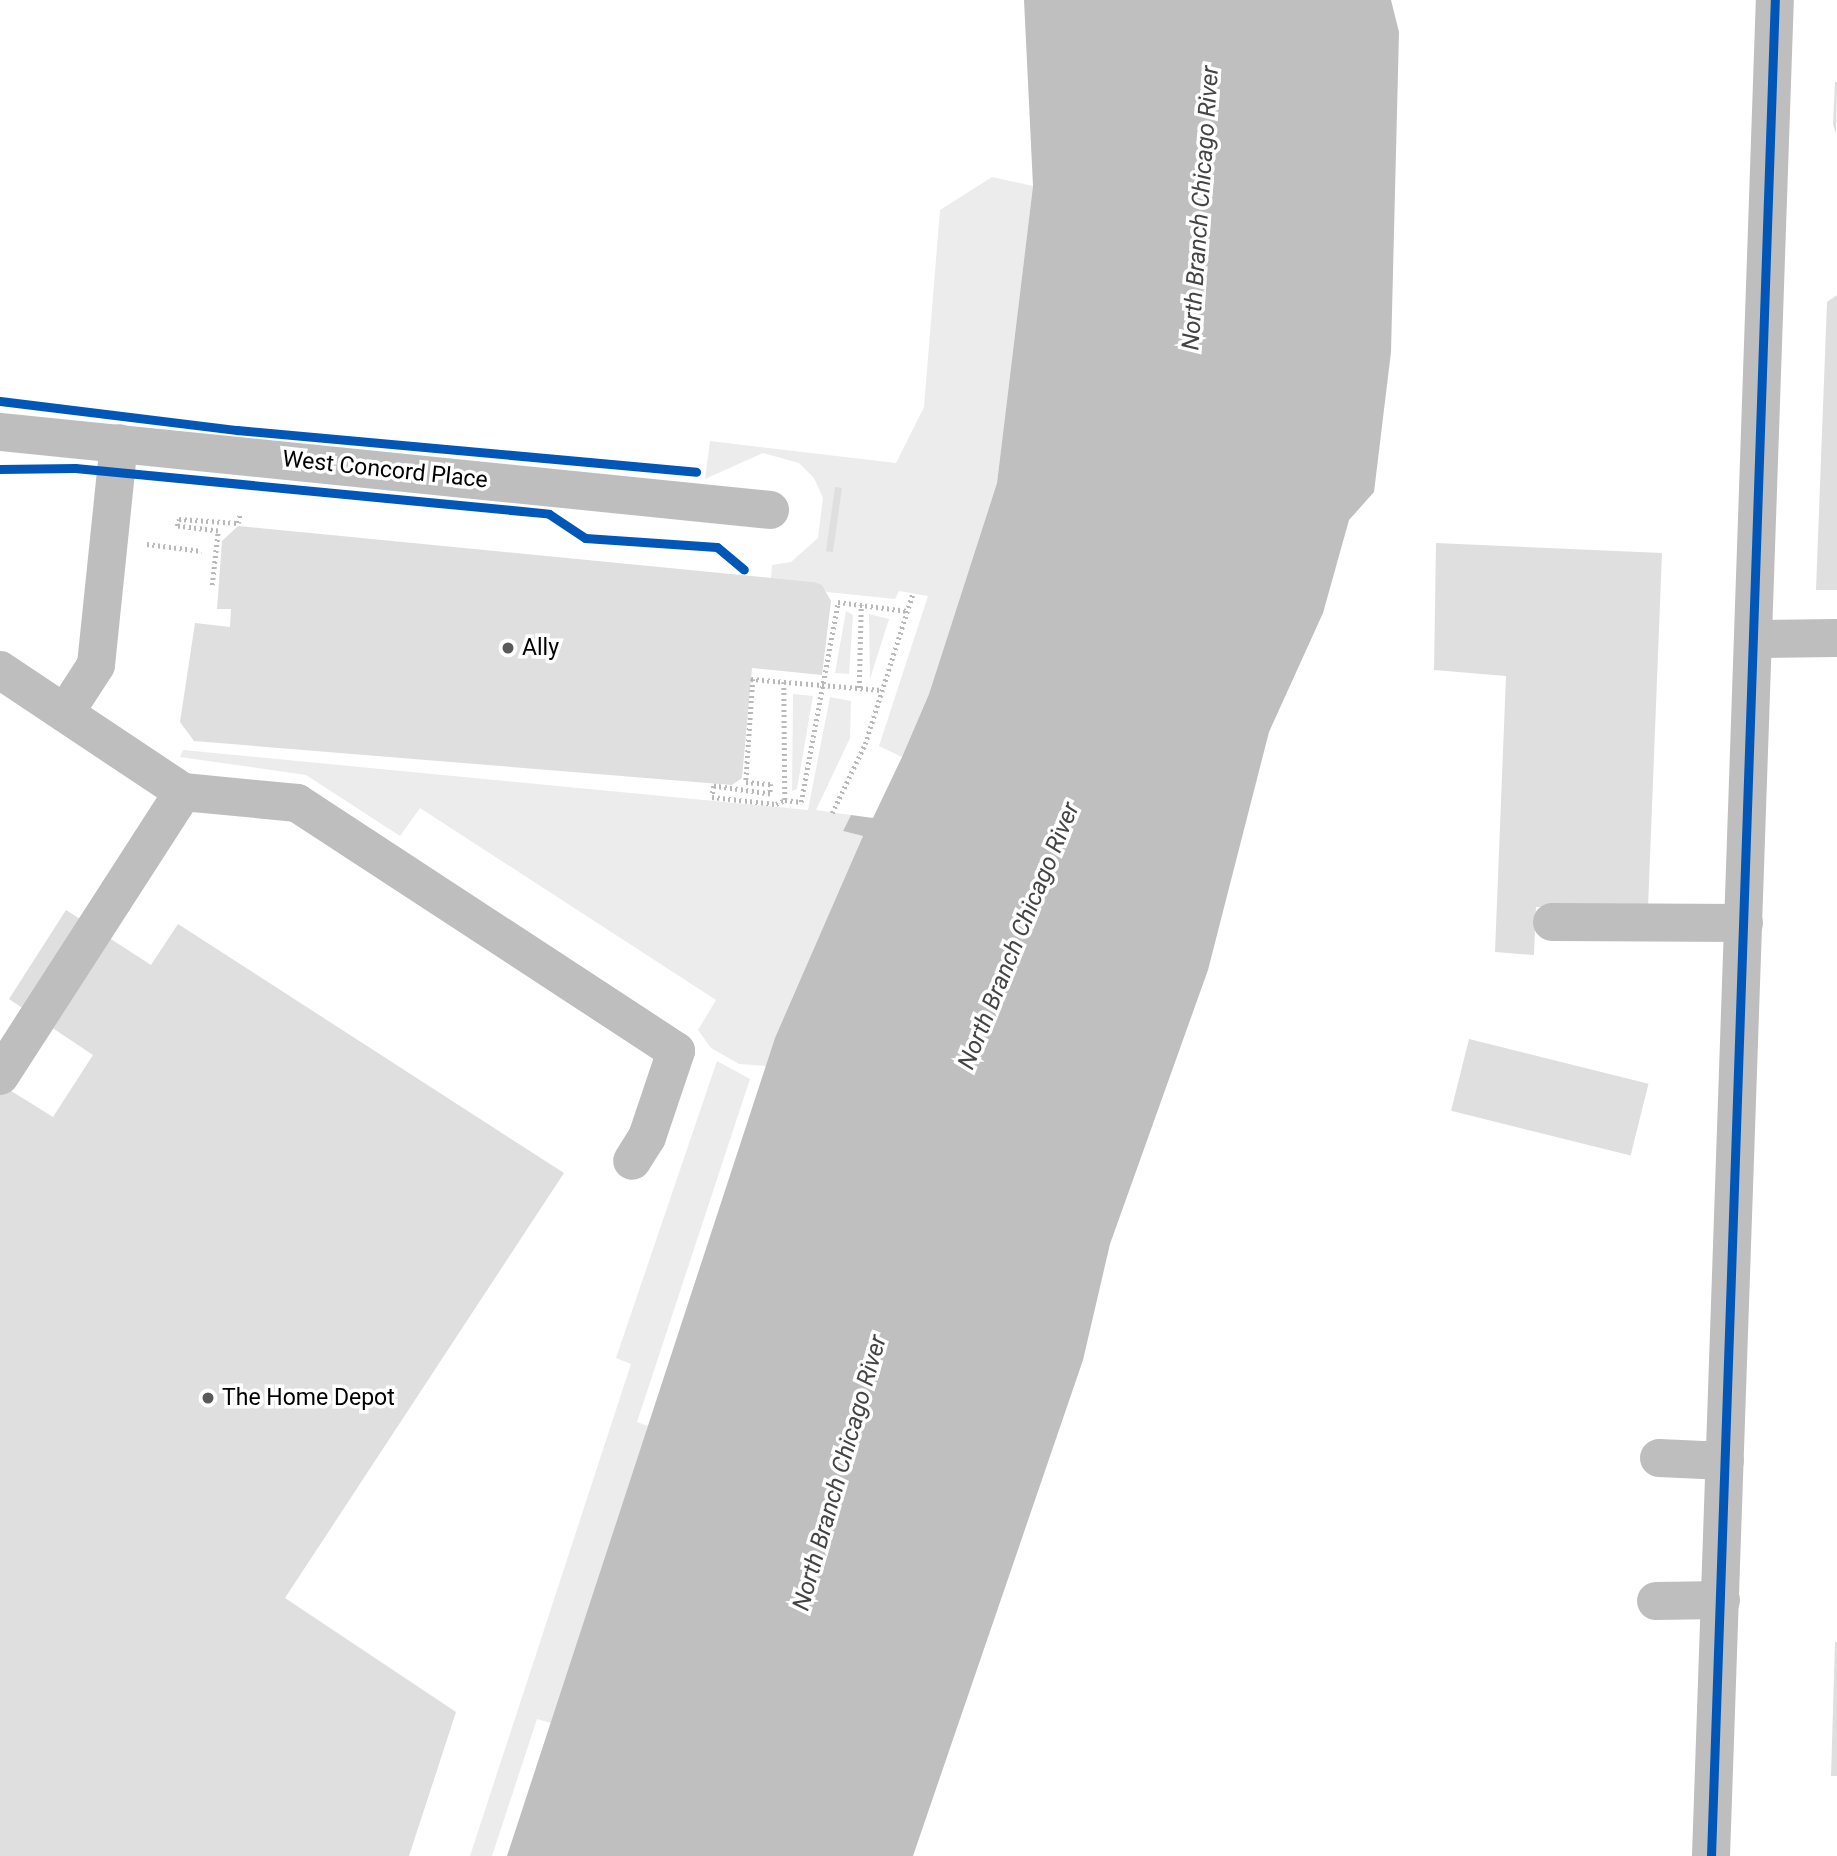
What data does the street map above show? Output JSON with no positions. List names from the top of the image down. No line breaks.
{"streets":{"street":["West Concord Place"]},"water":["North Branch Chicago River"],"places":["Ally","The Home Depot"]}
